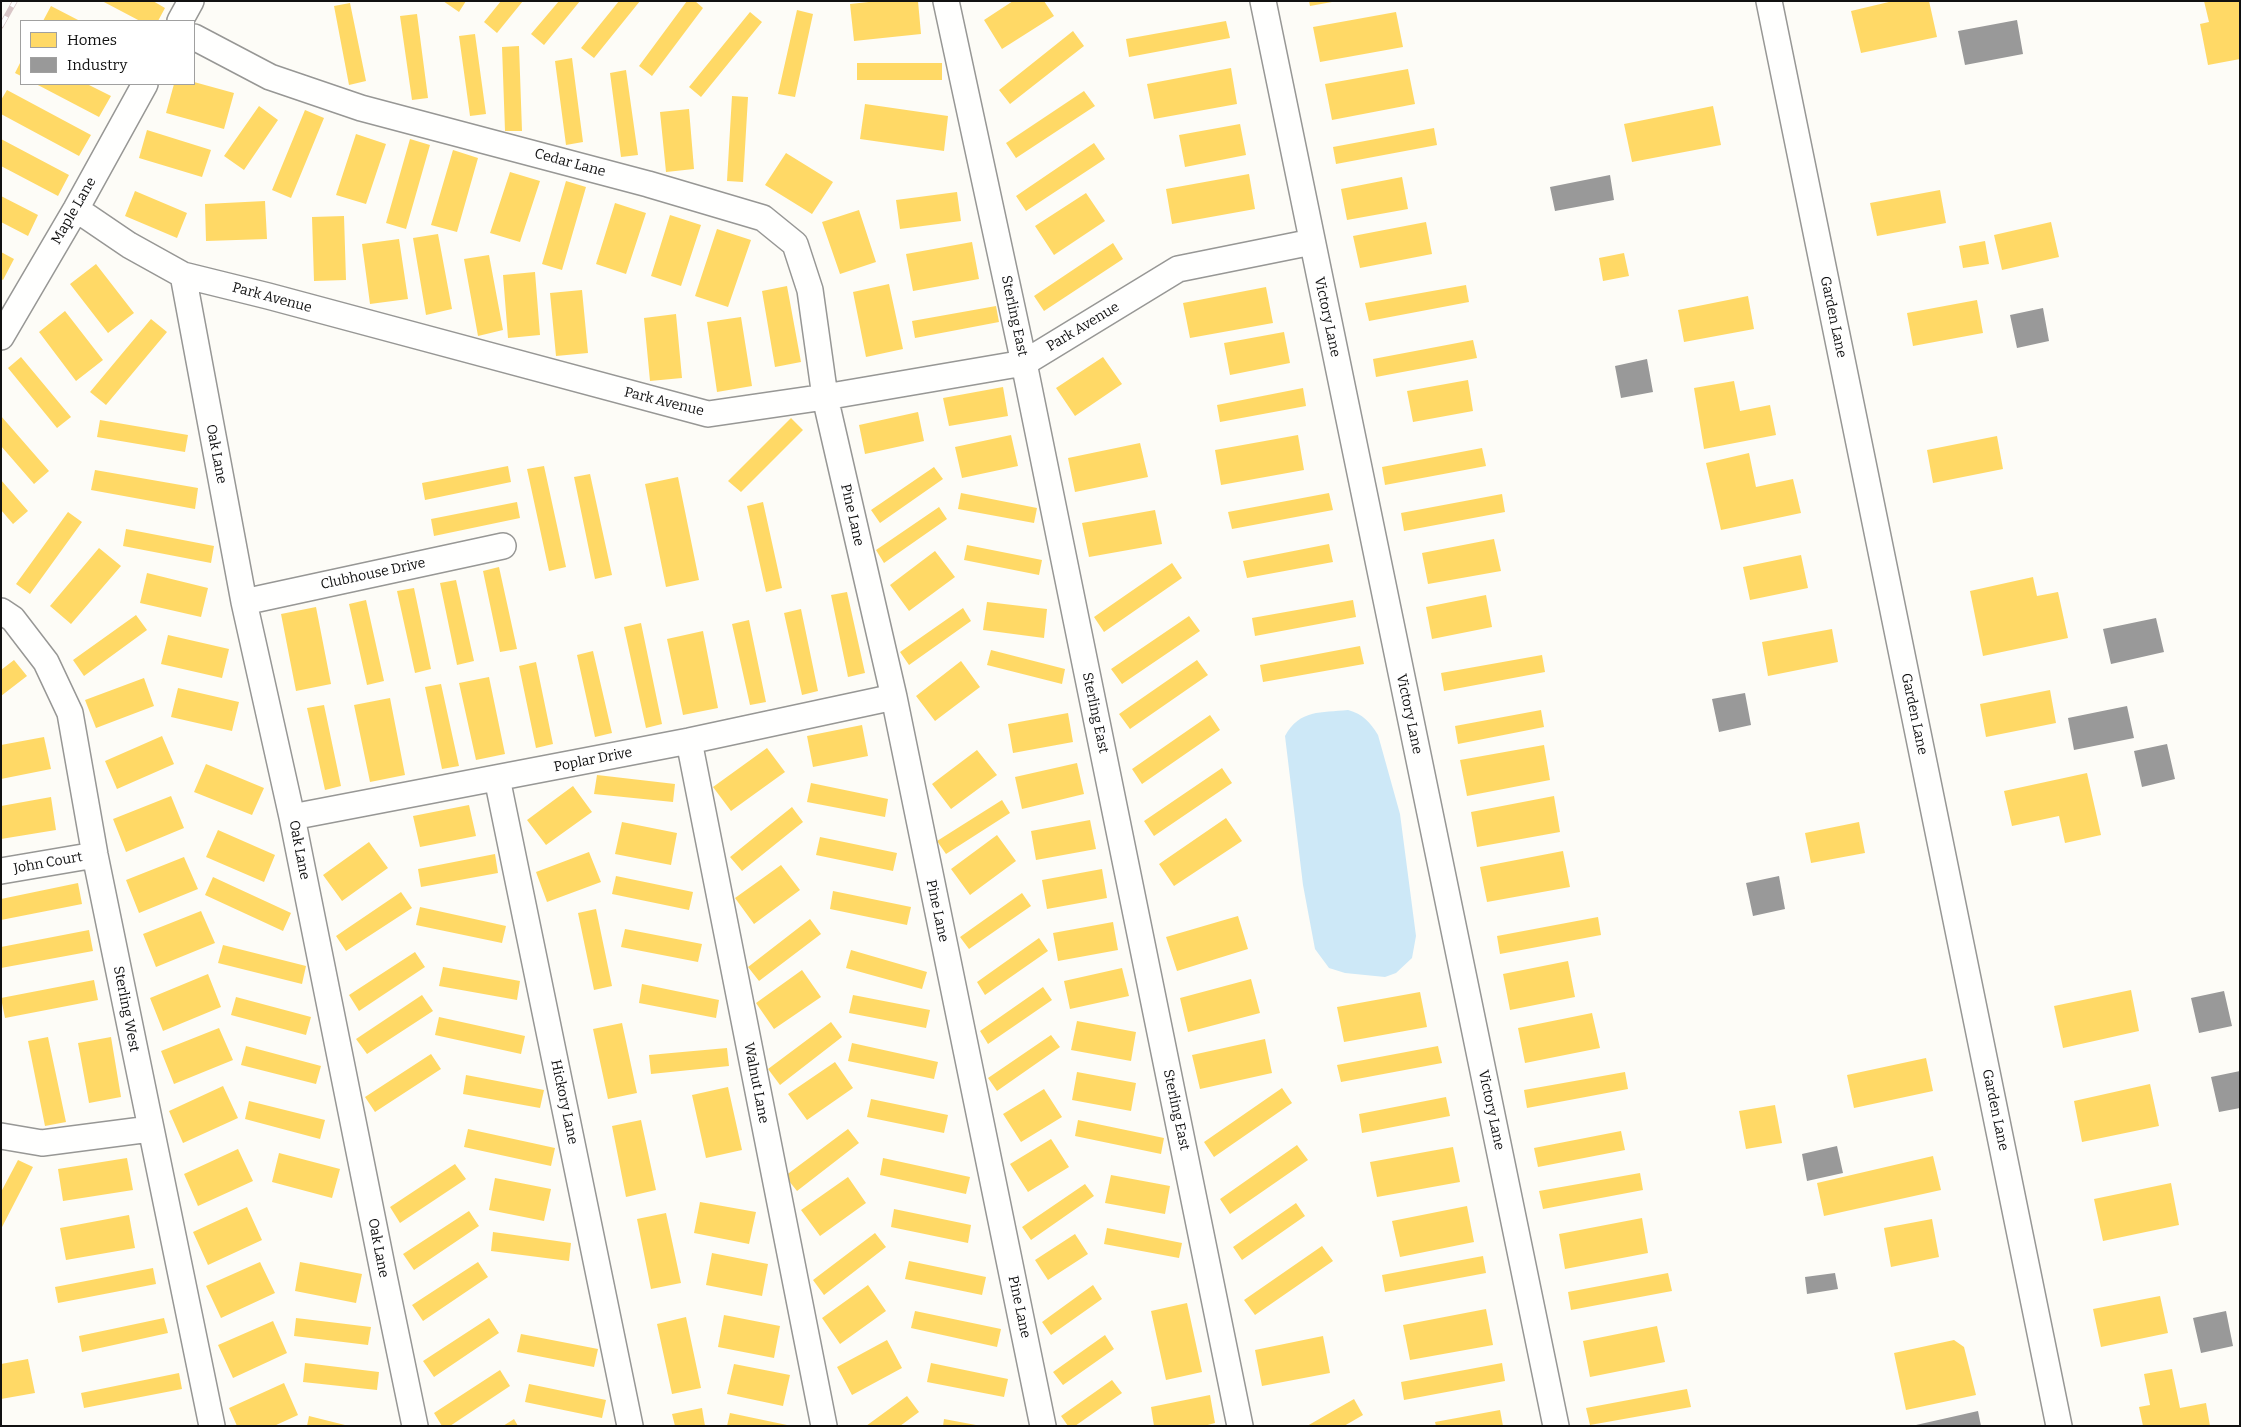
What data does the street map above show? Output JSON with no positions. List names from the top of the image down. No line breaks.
{"streets":{"street":["Cedar Lane","Maple Lane","Park Avenue","Sterling East","Victory Lane","Garden Lane","Oak Lane","Pine Lane","Clubhouse Drive","Poplar Drive","John Court","Sterling West","Walnut Lane","Hickory Lane"]},"crossings":[["Cedar Lane","Park Avenue"],["Cedar Lane","Pine Lane"],["Maple Lane","Park Avenue"],["Park Avenue","Sterling East"],["Park Avenue","Victory Lane"],["Park Avenue","Oak Lane"],["Park Avenue","Pine Lane"],["Oak Lane","Clubhouse Drive"],["Oak Lane","Poplar Drive"],["Pine Lane","Poplar Drive"],["Poplar Drive","Walnut Lane"],["Poplar Drive","Hickory Lane"],["John Court","Sterling West"]],"legend":["Homes","Industry"]}
